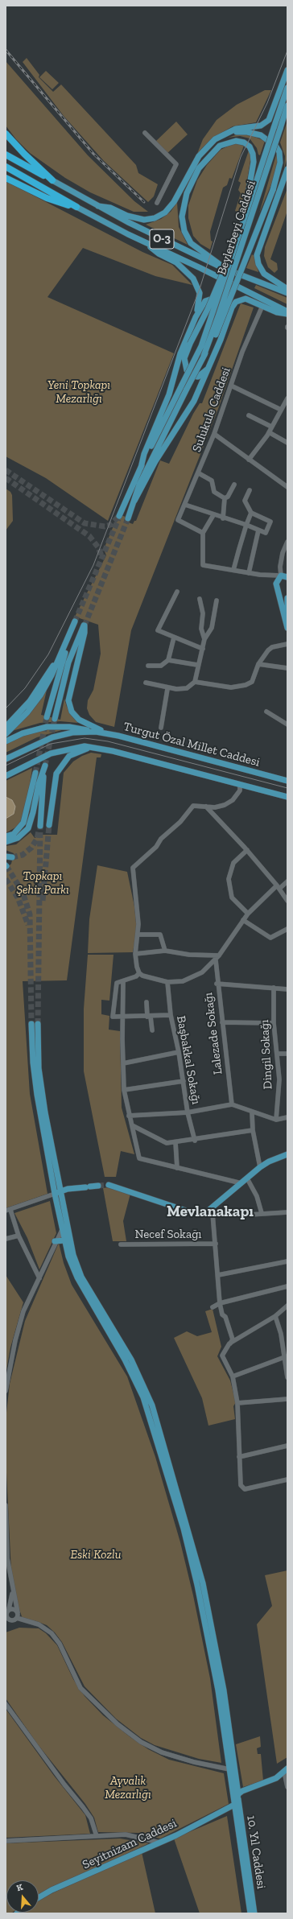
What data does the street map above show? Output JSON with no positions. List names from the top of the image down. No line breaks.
{"streets":{"highway":["O-3"],"main road":["Beylerbeyi Caddesi","Turgut Özal Millet Caddesi","Seyitnizam Caddesi","10. Yıl Caddesi"],"street":["Sulukule Caddesi","Lalezade Sokağı","Dingil Sokağı","Başbakkal Sokağı","Necef Sokağı"]},"crossings":[["Seyitnizam Caddesi","10. Yıl Caddesi"]],"districts":["Mevlanakapı"],"parks":["Yeni Topkapı Mezarlığı","Topkapı Şehir Parkı","Eski Kozlu","Ayvalık Mezarlığı"],"north":"top"}
